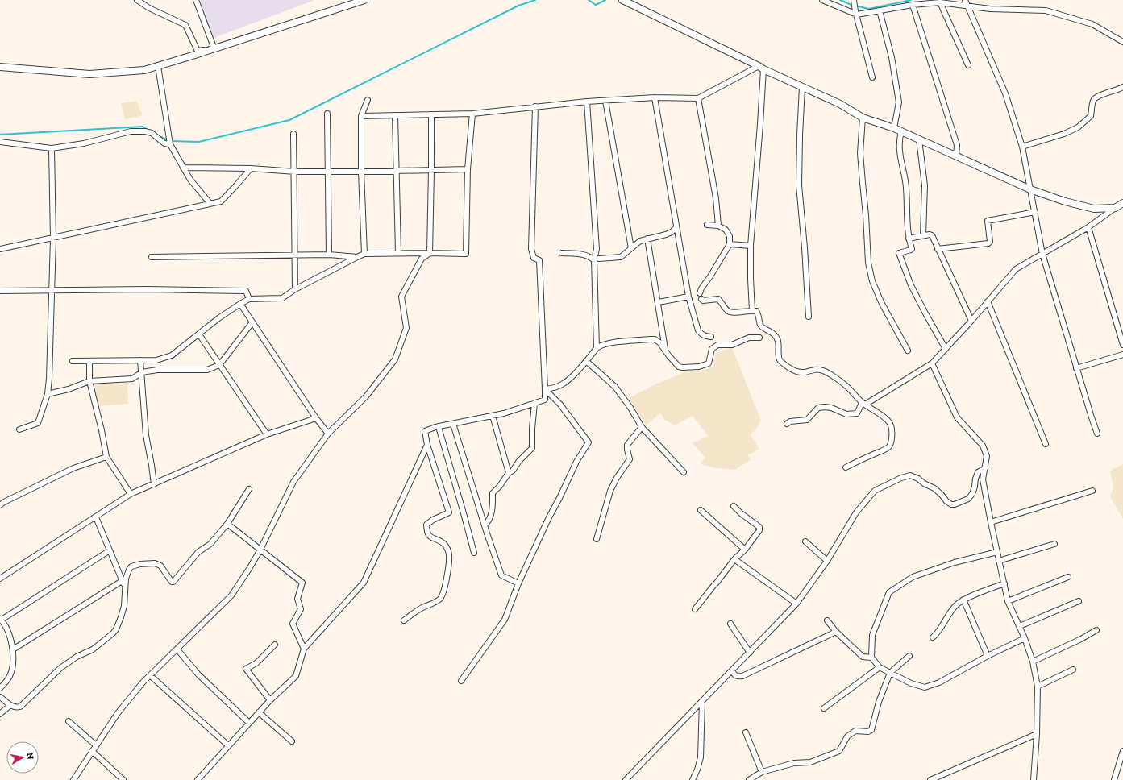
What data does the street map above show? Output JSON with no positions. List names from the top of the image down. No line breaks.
{"north":"right"}
